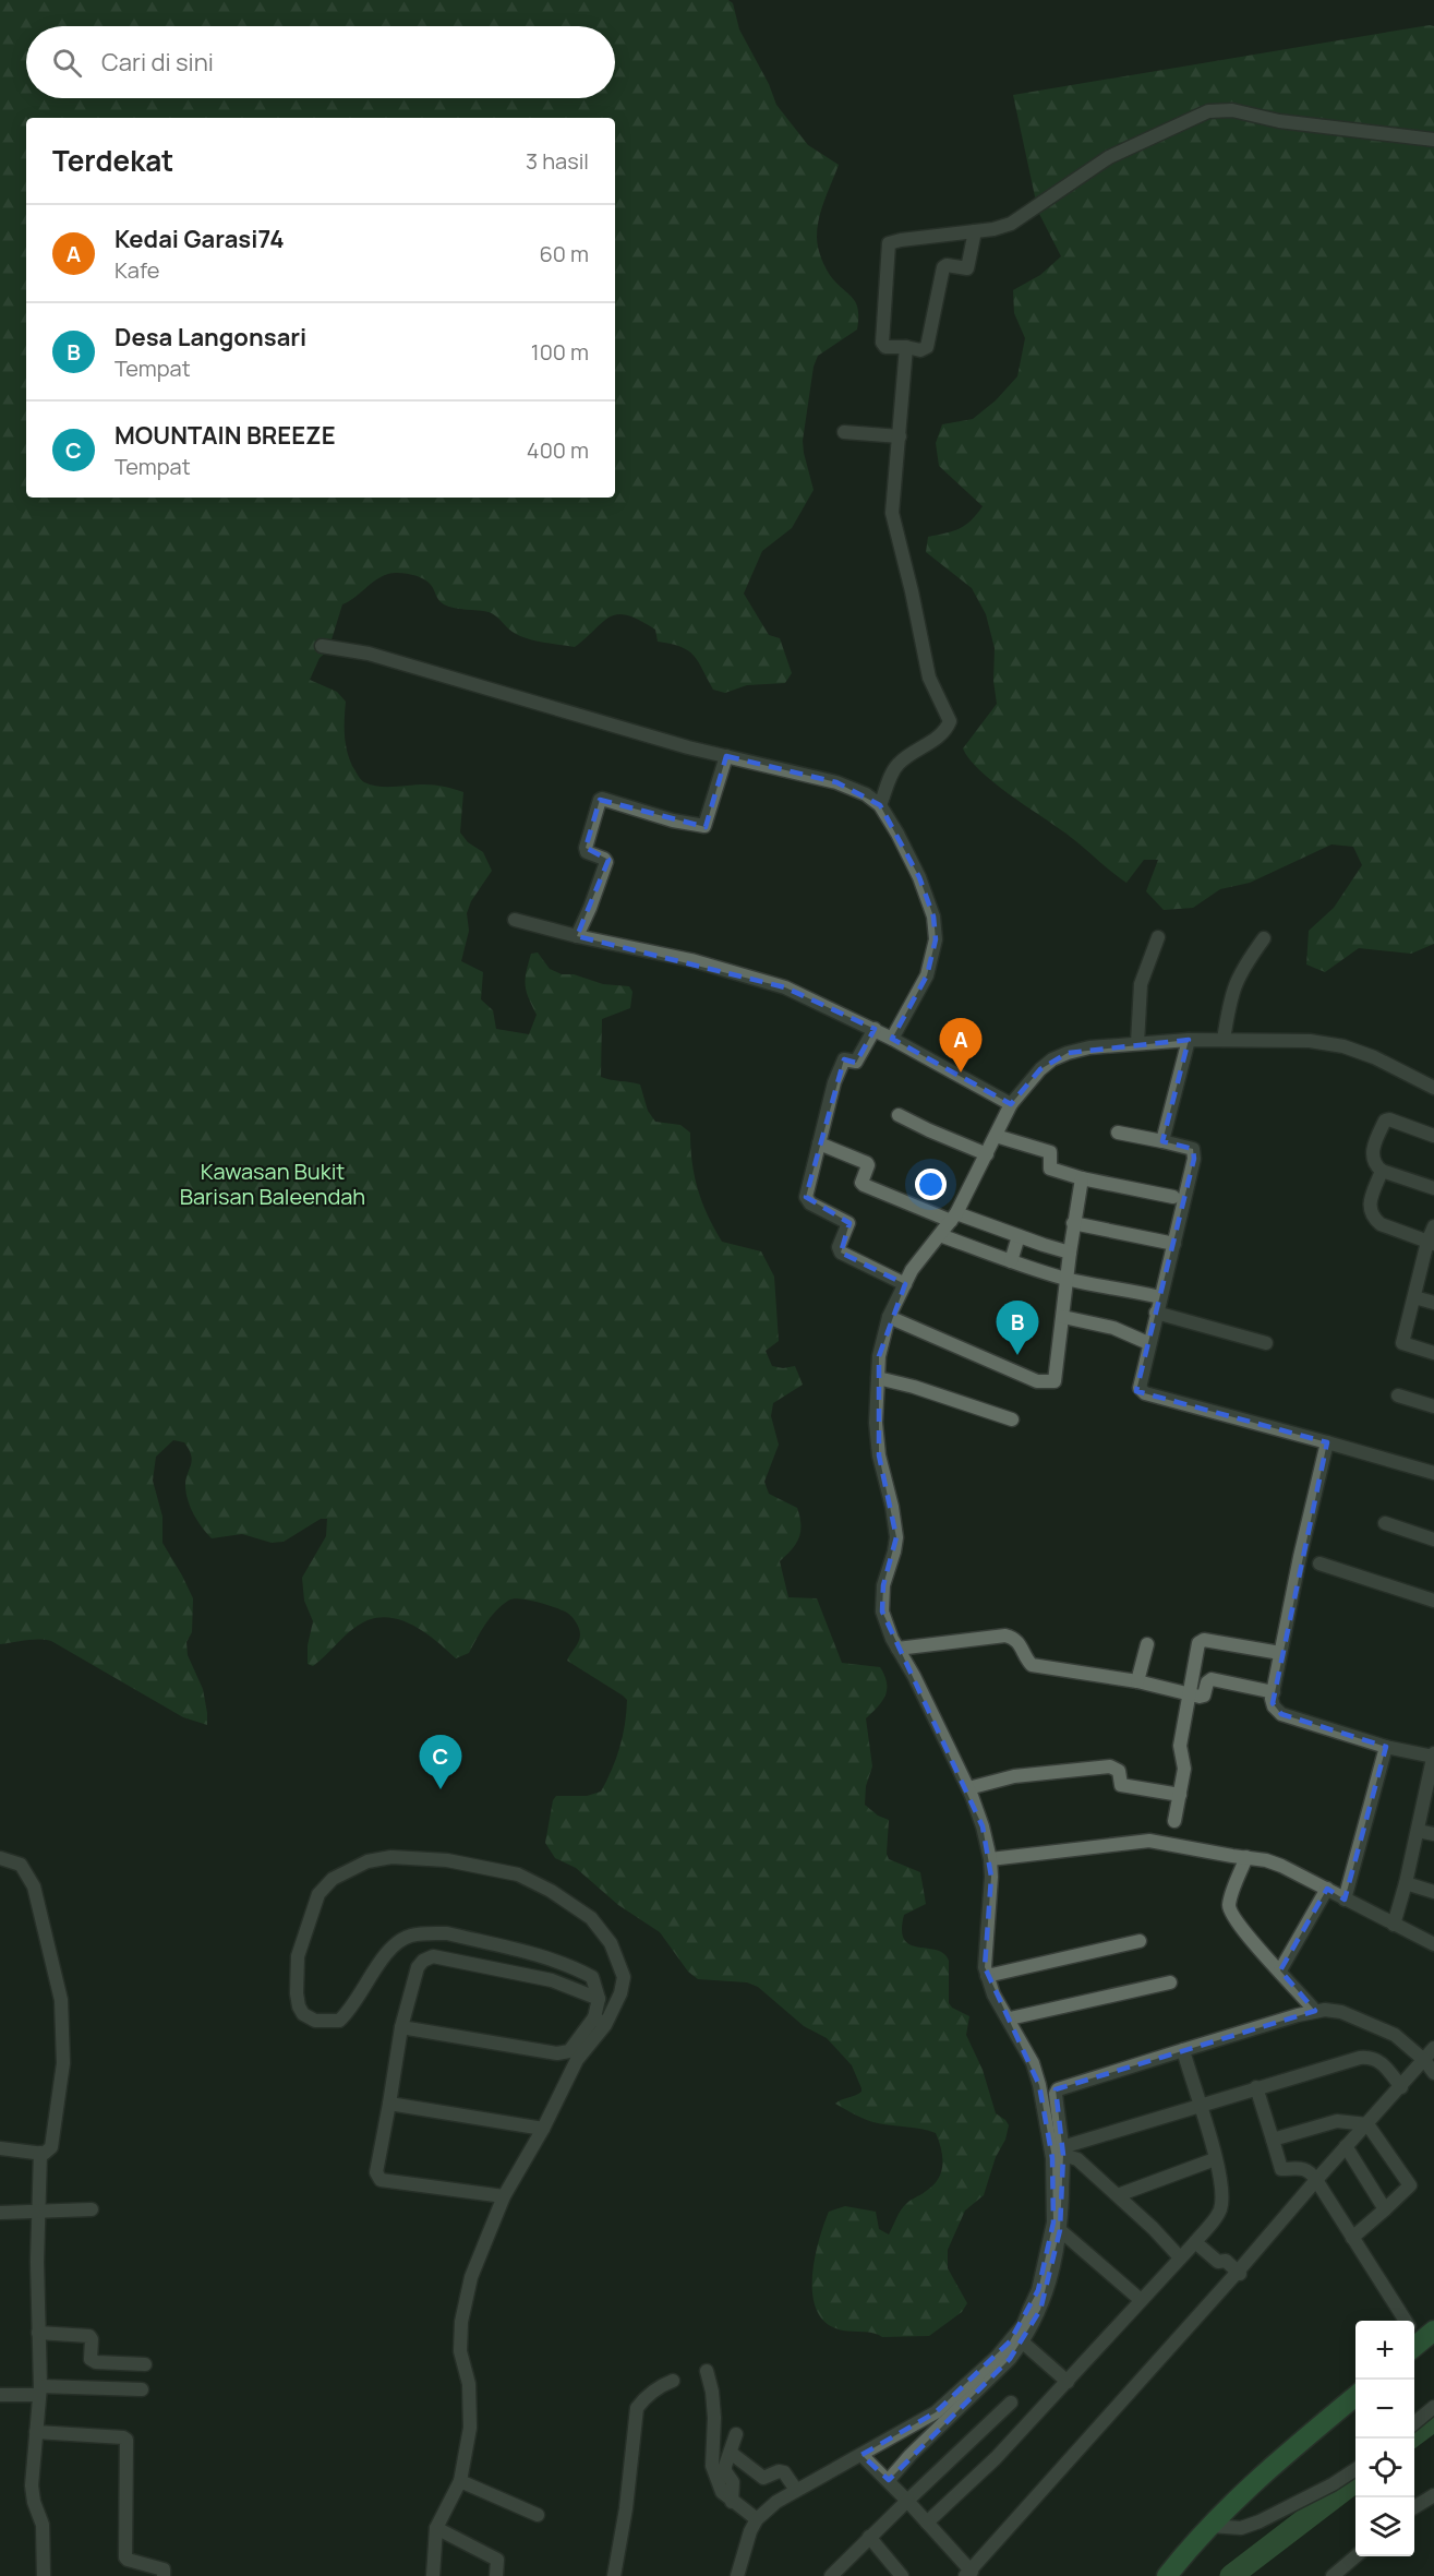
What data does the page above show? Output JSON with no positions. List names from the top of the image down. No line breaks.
{"parks":["Kawasan Bukit Barisan Baleendah"],"page":{"search":"Cari di sini","heading":["Terdekat","3 hasil"],"list":[{"mark":"A","name":"Kedai Garasi74","note":"Kafe","value":"60 m"},{"mark":"B","name":"Desa Langonsari","note":"Tempat","value":"100 m"},{"mark":"C","name":"MOUNTAIN BREEZE","note":"Tempat","value":"400 m"}],"pins":["A","B","C"],"map_buttons":["+","−"]}}
